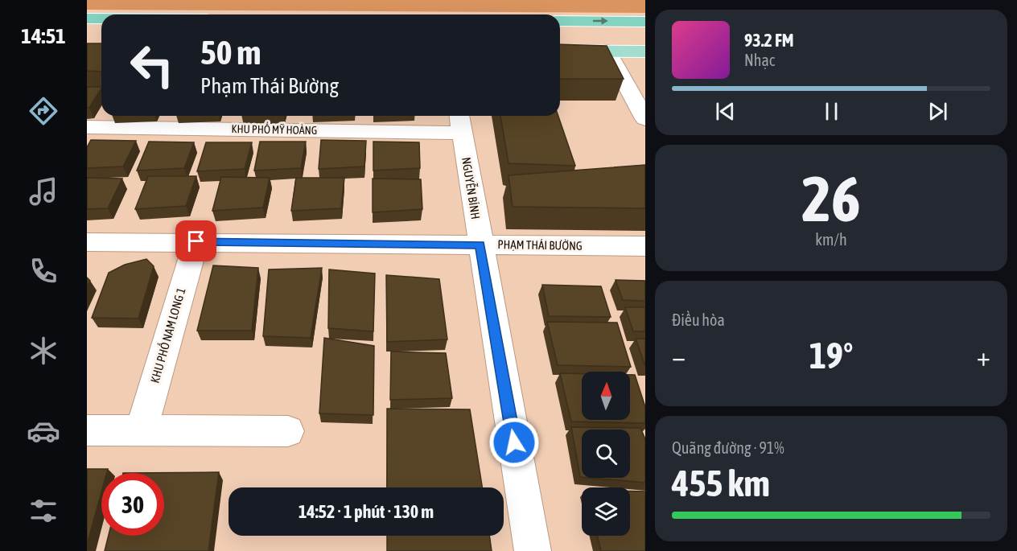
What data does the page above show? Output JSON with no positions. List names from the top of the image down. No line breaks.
{"streets":{"street":["KHU PHỐ MỸ HOÀNG","NGUYỄN BÍNH","PHẠM THÁI BƯỜNG","KHU PHỐ NAM LONG 1"]},"crossings":[["KHU PHỐ MỸ HOÀNG","NGUYỄN BÍNH"],["NGUYỄN BÍNH","PHẠM THÁI BƯỜNG"],["PHẠM THÁI BƯỜNG","KHU PHỐ NAM LONG 1"]],"north":"top","page":{"tabs":"14:51","turn":["50 m","Phạm Thái Bường"],"song":["93.2 FM","Nhạc"],"tile":[["26","km/h"],"Điều hòa",["Quãng đường · 91%","455 km"]],"heat":["−","19°","+"],"limit":"30","trip":"14:52 · 1 phút · 130 m"}}
